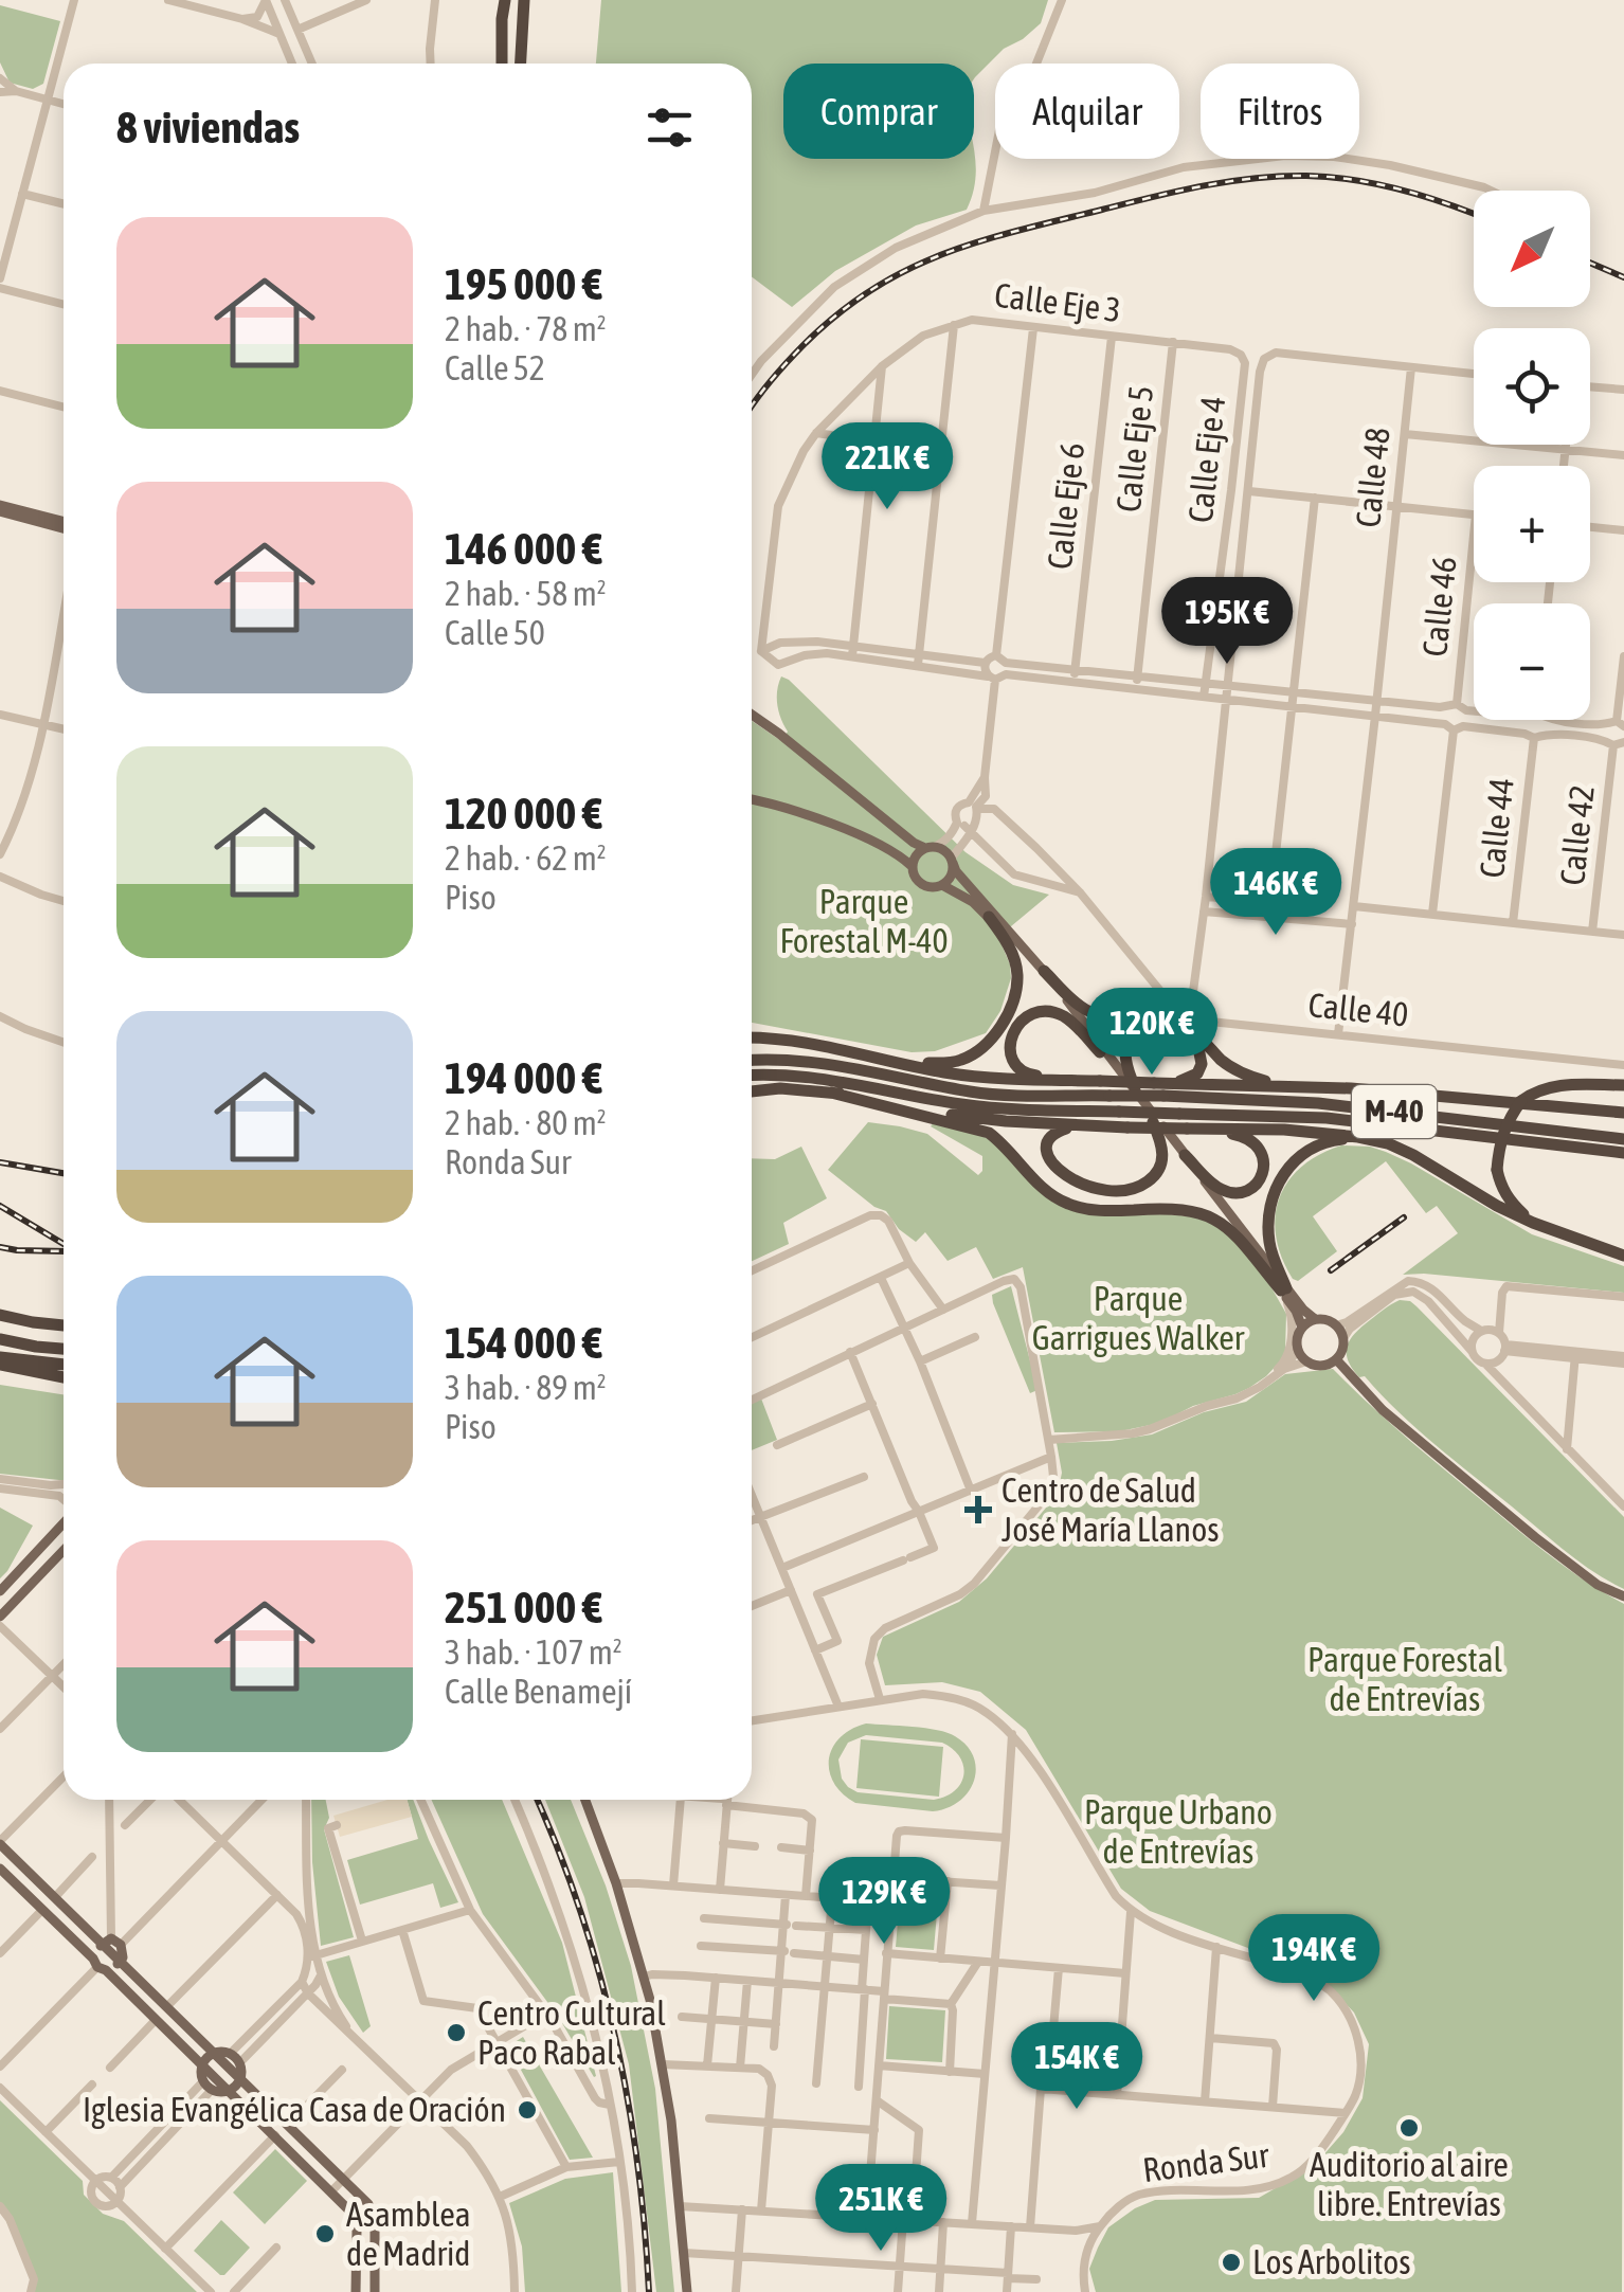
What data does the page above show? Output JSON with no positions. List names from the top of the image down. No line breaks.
{"streets":{"highway":["M-40"],"street":["Calle Eje 3","Calle Eje 5","Calle Eje 4","Calle 48","Calle Eje 6","Calle 46","Calle 44","Calle 42","Calle 40","Ronda Sur"]},"crossings":[["Calle Eje 3","Calle Eje 5"],["Calle Eje 3","Calle Eje 4"],["Calle Eje 3","Calle Eje 6"],["Calle 48","Calle 40"]],"parks":["Parque Forestal M-40","Parque Garrigues Walker","Parque Forestal de Entrevías","Parque Urbano de Entrevías"],"places":{"health":["Centro de Salud José María Llanos"],"other":["Centro Cultural Paco Rabal","Iglesia Evangélica Casa de Oración","Auditorio al aire libre. Entrevías","Asamblea de Madrid","Los Arbolitos"]},"north":"bottom left","page":{"chip":["Comprar","Alquilar","Filtros"],"heading":"8 viviendas","map_buttons":["+","−"],"list":[{"name":"195 000 €","note":"2 hab. · 78 m² · Calle 52"},{"name":"146 000 €","note":"2 hab. · 58 m² · Calle 50"},{"name":"120 000 €","note":"2 hab. · 62 m² · Piso"},{"name":"194 000 €","note":"2 hab. · 80 m² · Ronda Sur"},{"name":"154 000 €","note":"3 hab. · 89 m² · Piso"},{"name":"251 000 €","note":"3 hab. · 107 m² · Calle Benamejí"}],"price":["221K €","195K €","146K €","120K €","129K €","194K €","154K €","251K €"]}}
